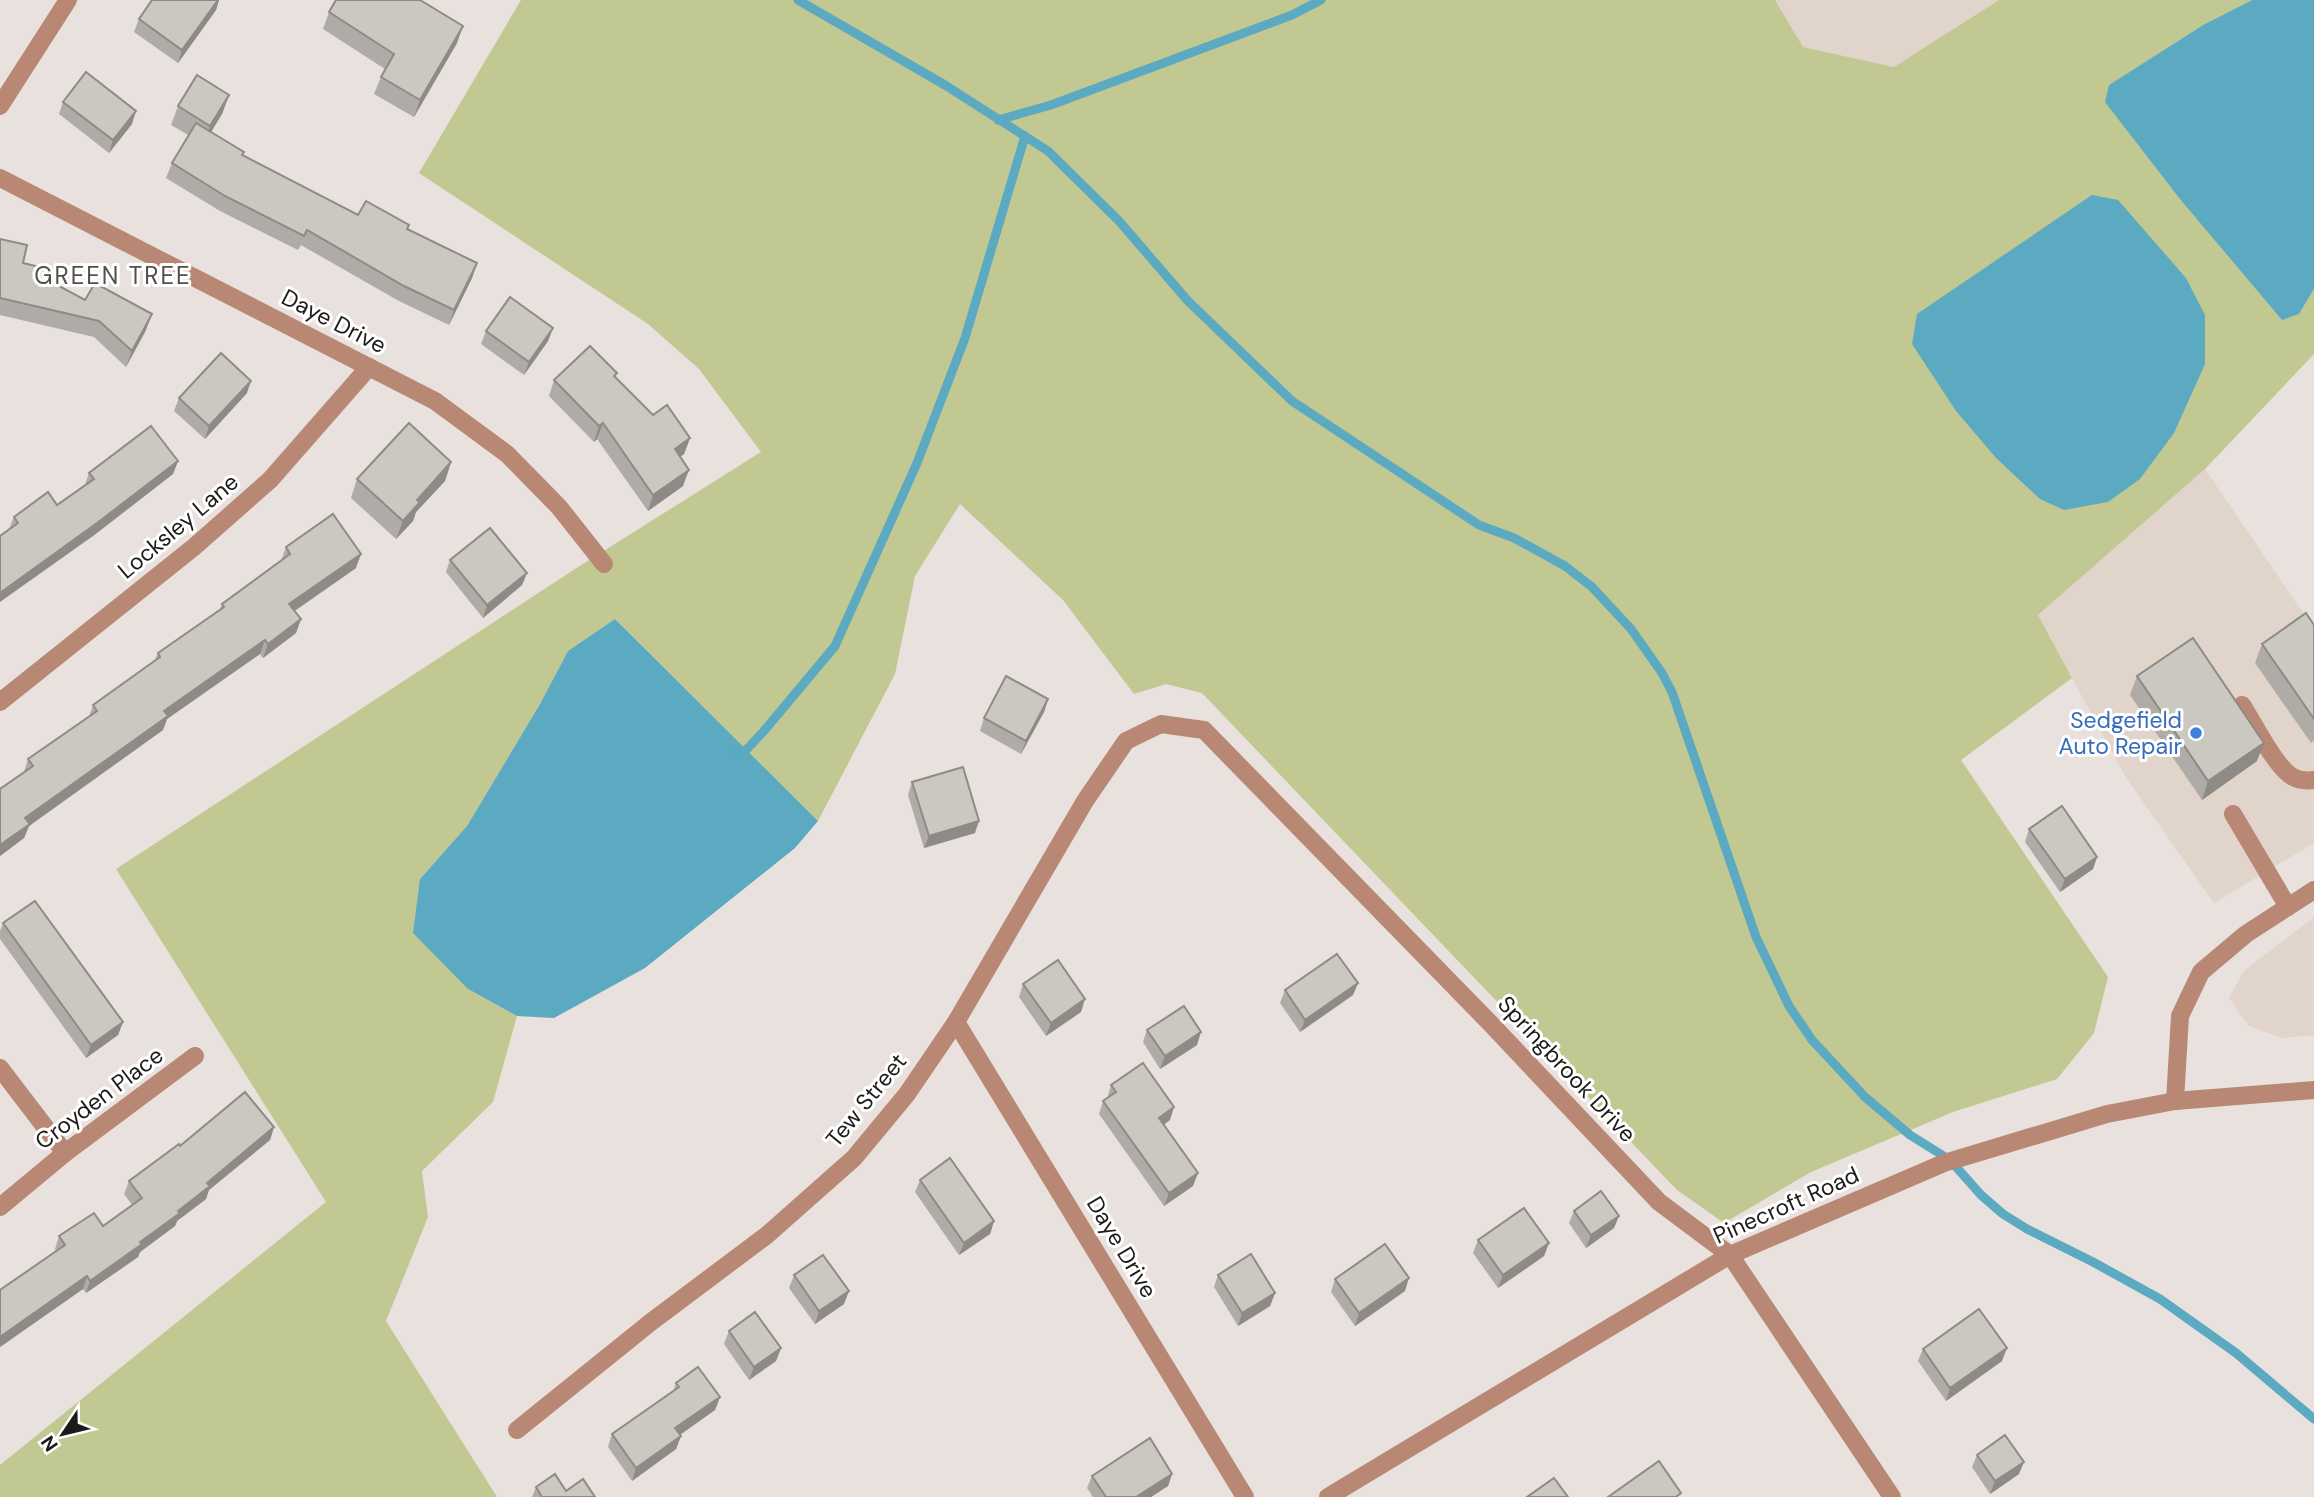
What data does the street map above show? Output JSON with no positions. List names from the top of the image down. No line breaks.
{"streets":{"street":["Daye Drive","Locksley Lane","Springbrook Drive","Croyden Place","Tew Street","Pinecroft Road"]},"crossings":[["Daye Drive","Locksley Lane"],["Daye Drive","Tew Street"],["Springbrook Drive","Tew Street"],["Springbrook Drive","Pinecroft Road"]],"districts":["GREEN TREE"],"places":["Sedgefield Auto Repair"],"north":"bottom left"}
